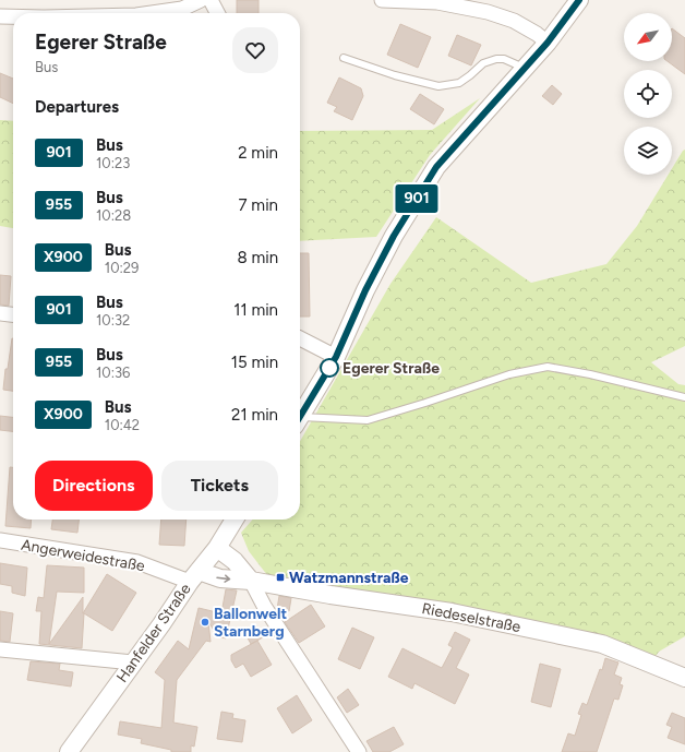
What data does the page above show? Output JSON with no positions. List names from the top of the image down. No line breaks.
{"streets":{"street":["Angerweidestraße","Riedeselstraße","Hanfelder Straße"]},"crossings":[["Angerweidestraße","Riedeselstraße"],["Angerweidestraße","Hanfelder Straße"],["Riedeselstraße","Hanfelder Straße"]],"places":{"other":["Egerer Straße","Ballonwelt Starnberg"],"transit":["Watzmannstraße"]},"lines":["bus line 901"],"north":"bottom left","page":{"on_map":"901","heading":[["Egerer Straße","Bus"],"Departures"],"list":[{"mark":"901","name":"Bus","note":"10:23","value":"2 min"},{"mark":"955","name":"Bus","note":"10:28","value":"7 min"},{"mark":"X900","name":"Bus","note":"10:29","value":"8 min"},{"mark":"901","name":"Bus","note":"10:32","value":"11 min"},{"mark":"955","name":"Bus","note":"10:36","value":"15 min"},{"mark":"X900","name":"Bus","note":"10:42","value":"21 min"}],"buttons":["Directions","Tickets"]}}
